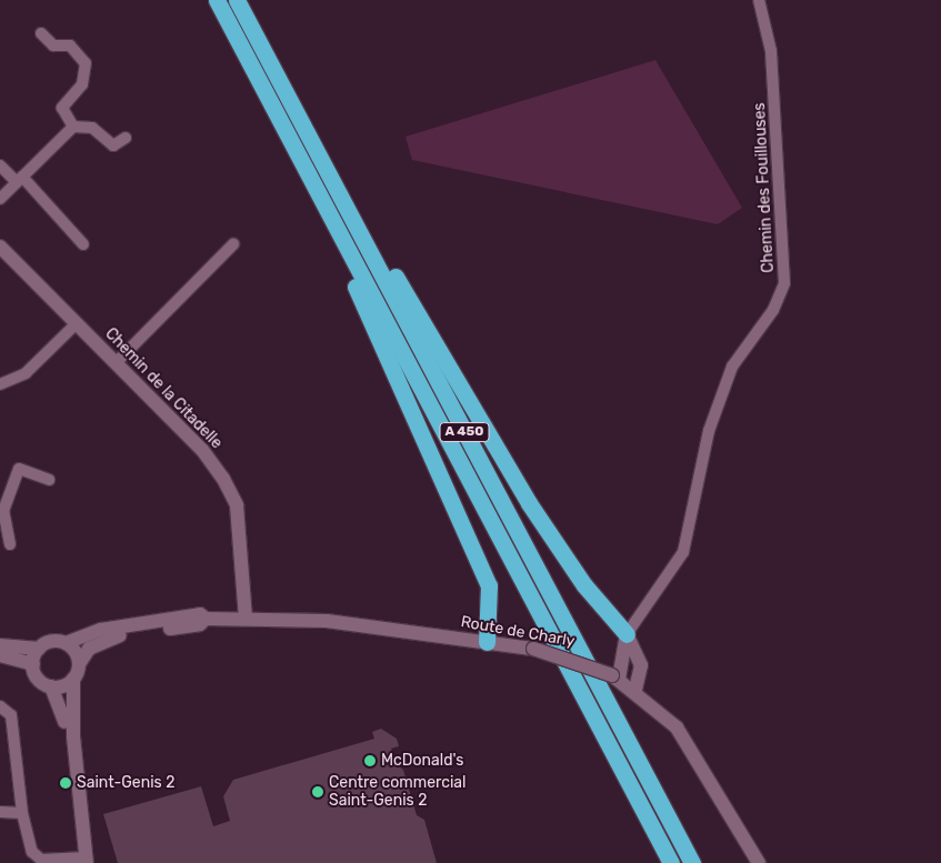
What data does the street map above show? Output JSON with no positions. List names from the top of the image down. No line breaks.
{"streets":{"highway":["A 450"],"main road":["Chemin de la Citadelle","Route de Charly"],"street":["Chemin des Fouillouses"]},"crossings":[["Chemin de la Citadelle","Route de Charly"]],"places":["McDonald's","Saint-Genis 2","Centre commercial Saint-Genis 2"]}
